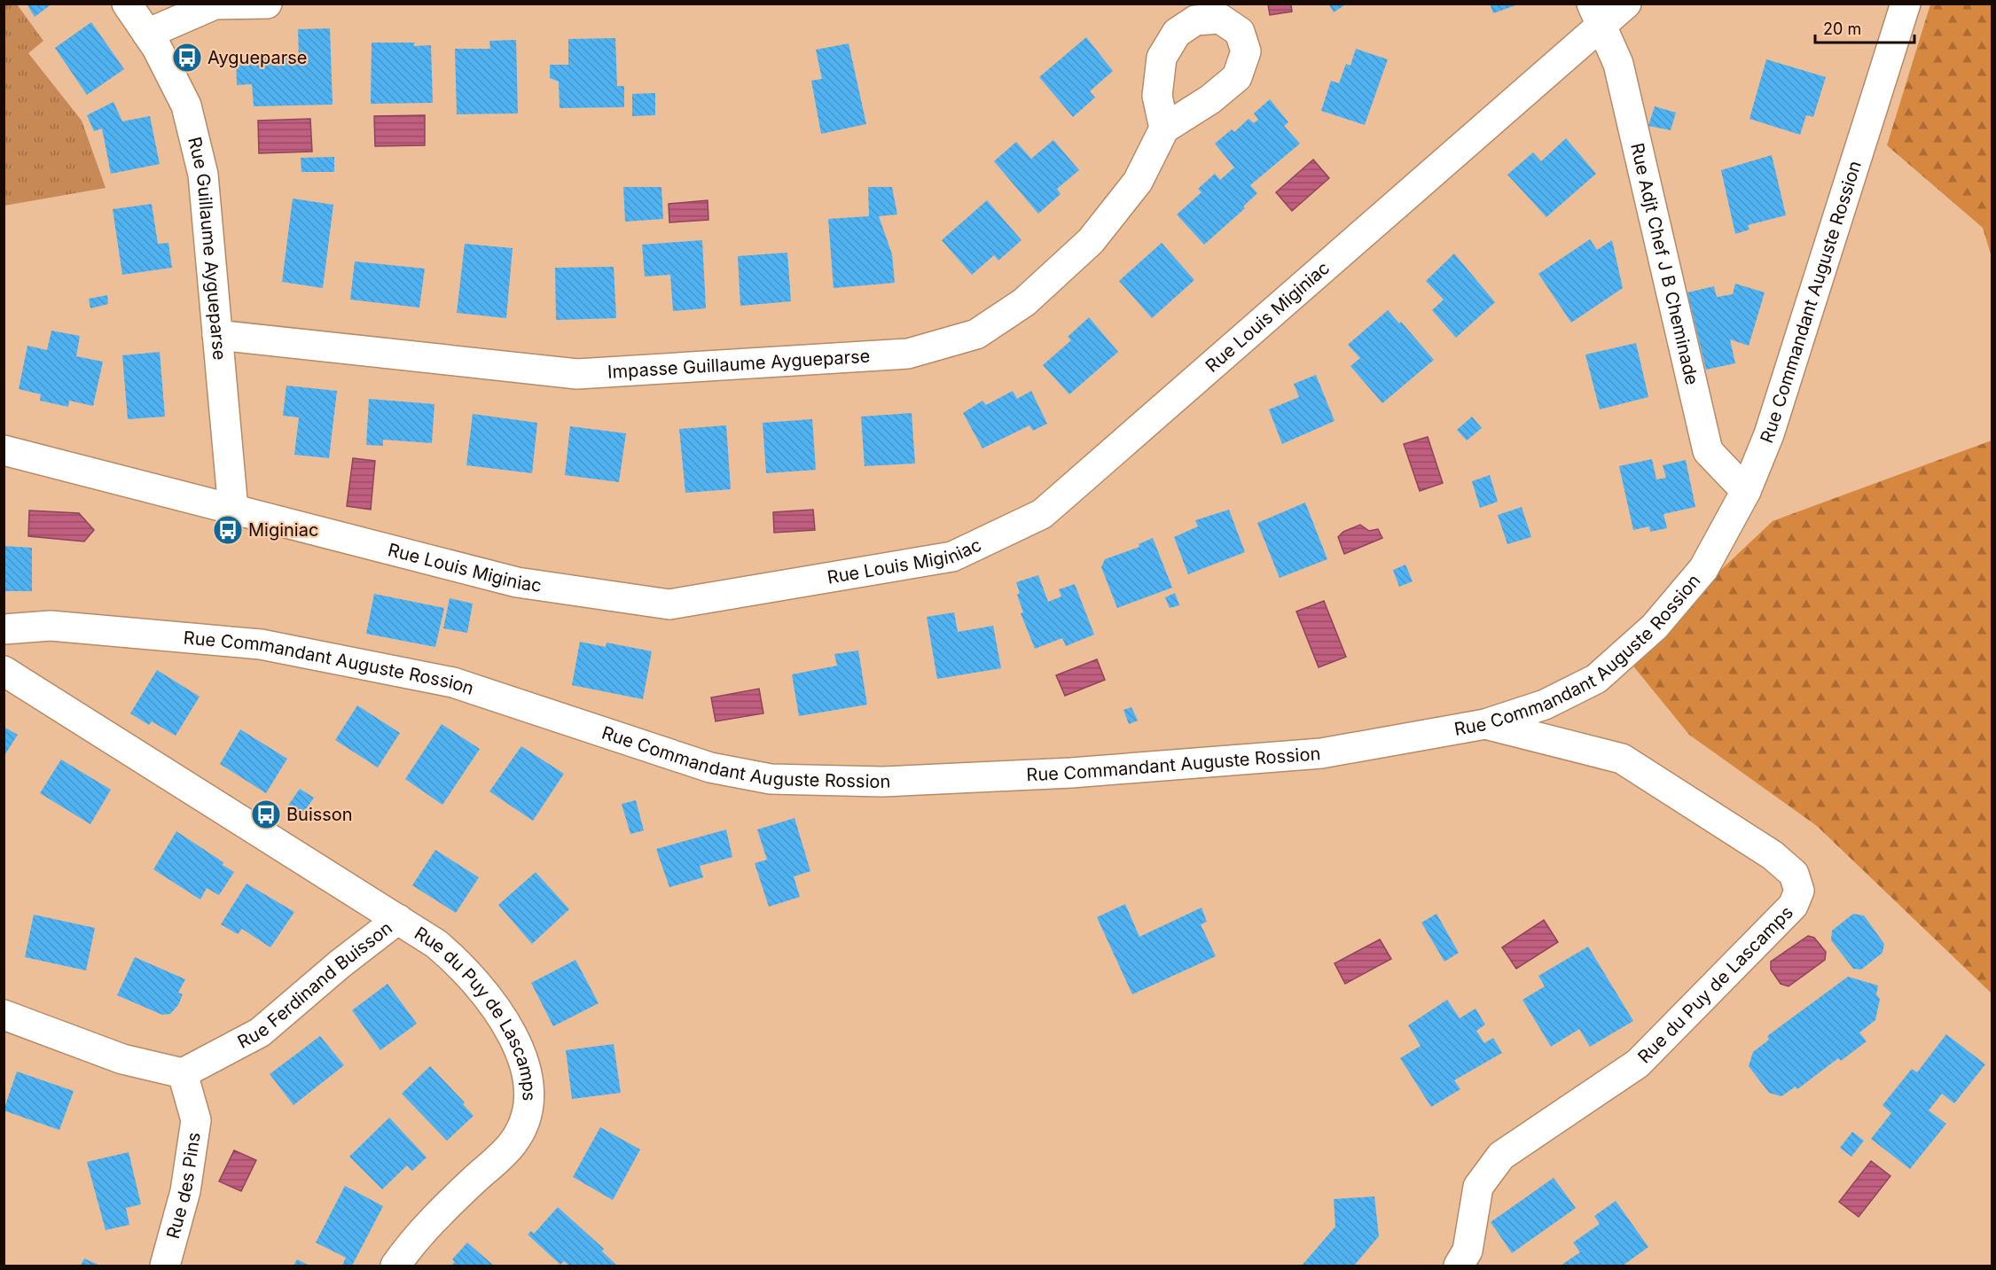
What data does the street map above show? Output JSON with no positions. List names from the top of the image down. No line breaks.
{"streets":{"street":["Rue Guillaume Aygueparse","Rue Adjt Chef J B Cheminade","Rue Commandant Auguste Rossion","Rue Louis Miginiac","Impasse Guillaume Aygueparse","Rue Ferdinand Buisson","Rue du Puy de Lascamps","Rue des Pins"]},"crossings":[["Rue Guillaume Aygueparse","Rue Louis Miginiac"],["Rue Guillaume Aygueparse","Impasse Guillaume Aygueparse"],["Rue Adjt Chef J B Cheminade","Rue Commandant Auguste Rossion"],["Rue Adjt Chef J B Cheminade","Rue Louis Miginiac"],["Rue Commandant Auguste Rossion","Rue du Puy de Lascamps"],["Rue Ferdinand Buisson","Rue du Puy de Lascamps"],["Rue Ferdinand Buisson","Rue des Pins"]],"places":{"bus stop":["Aygueparse","Miginiac","Buisson"]},"scale_bar":"20 m"}
